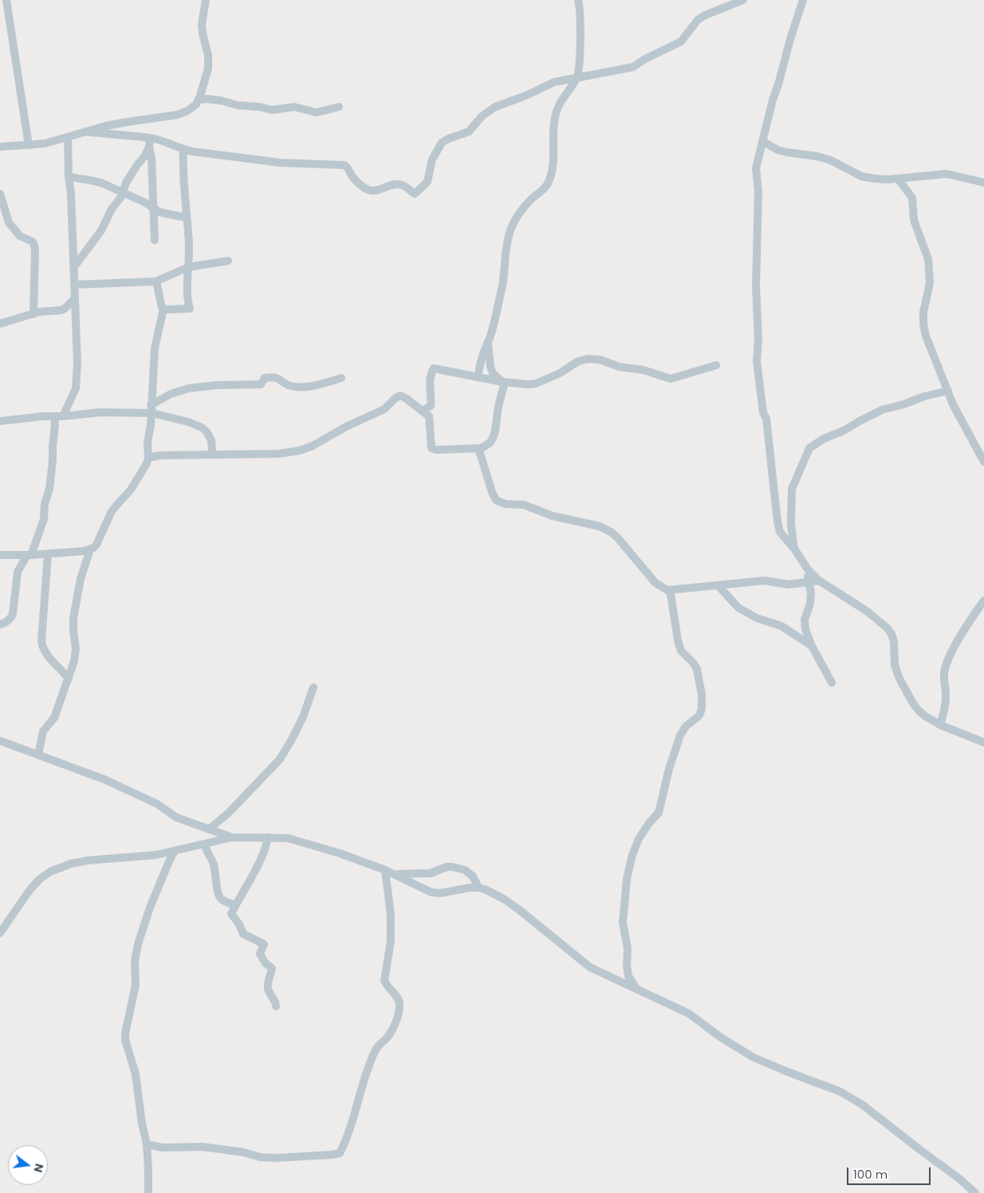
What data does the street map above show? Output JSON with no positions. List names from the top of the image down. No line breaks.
{"scale_bar":"100 m","north":"right"}
